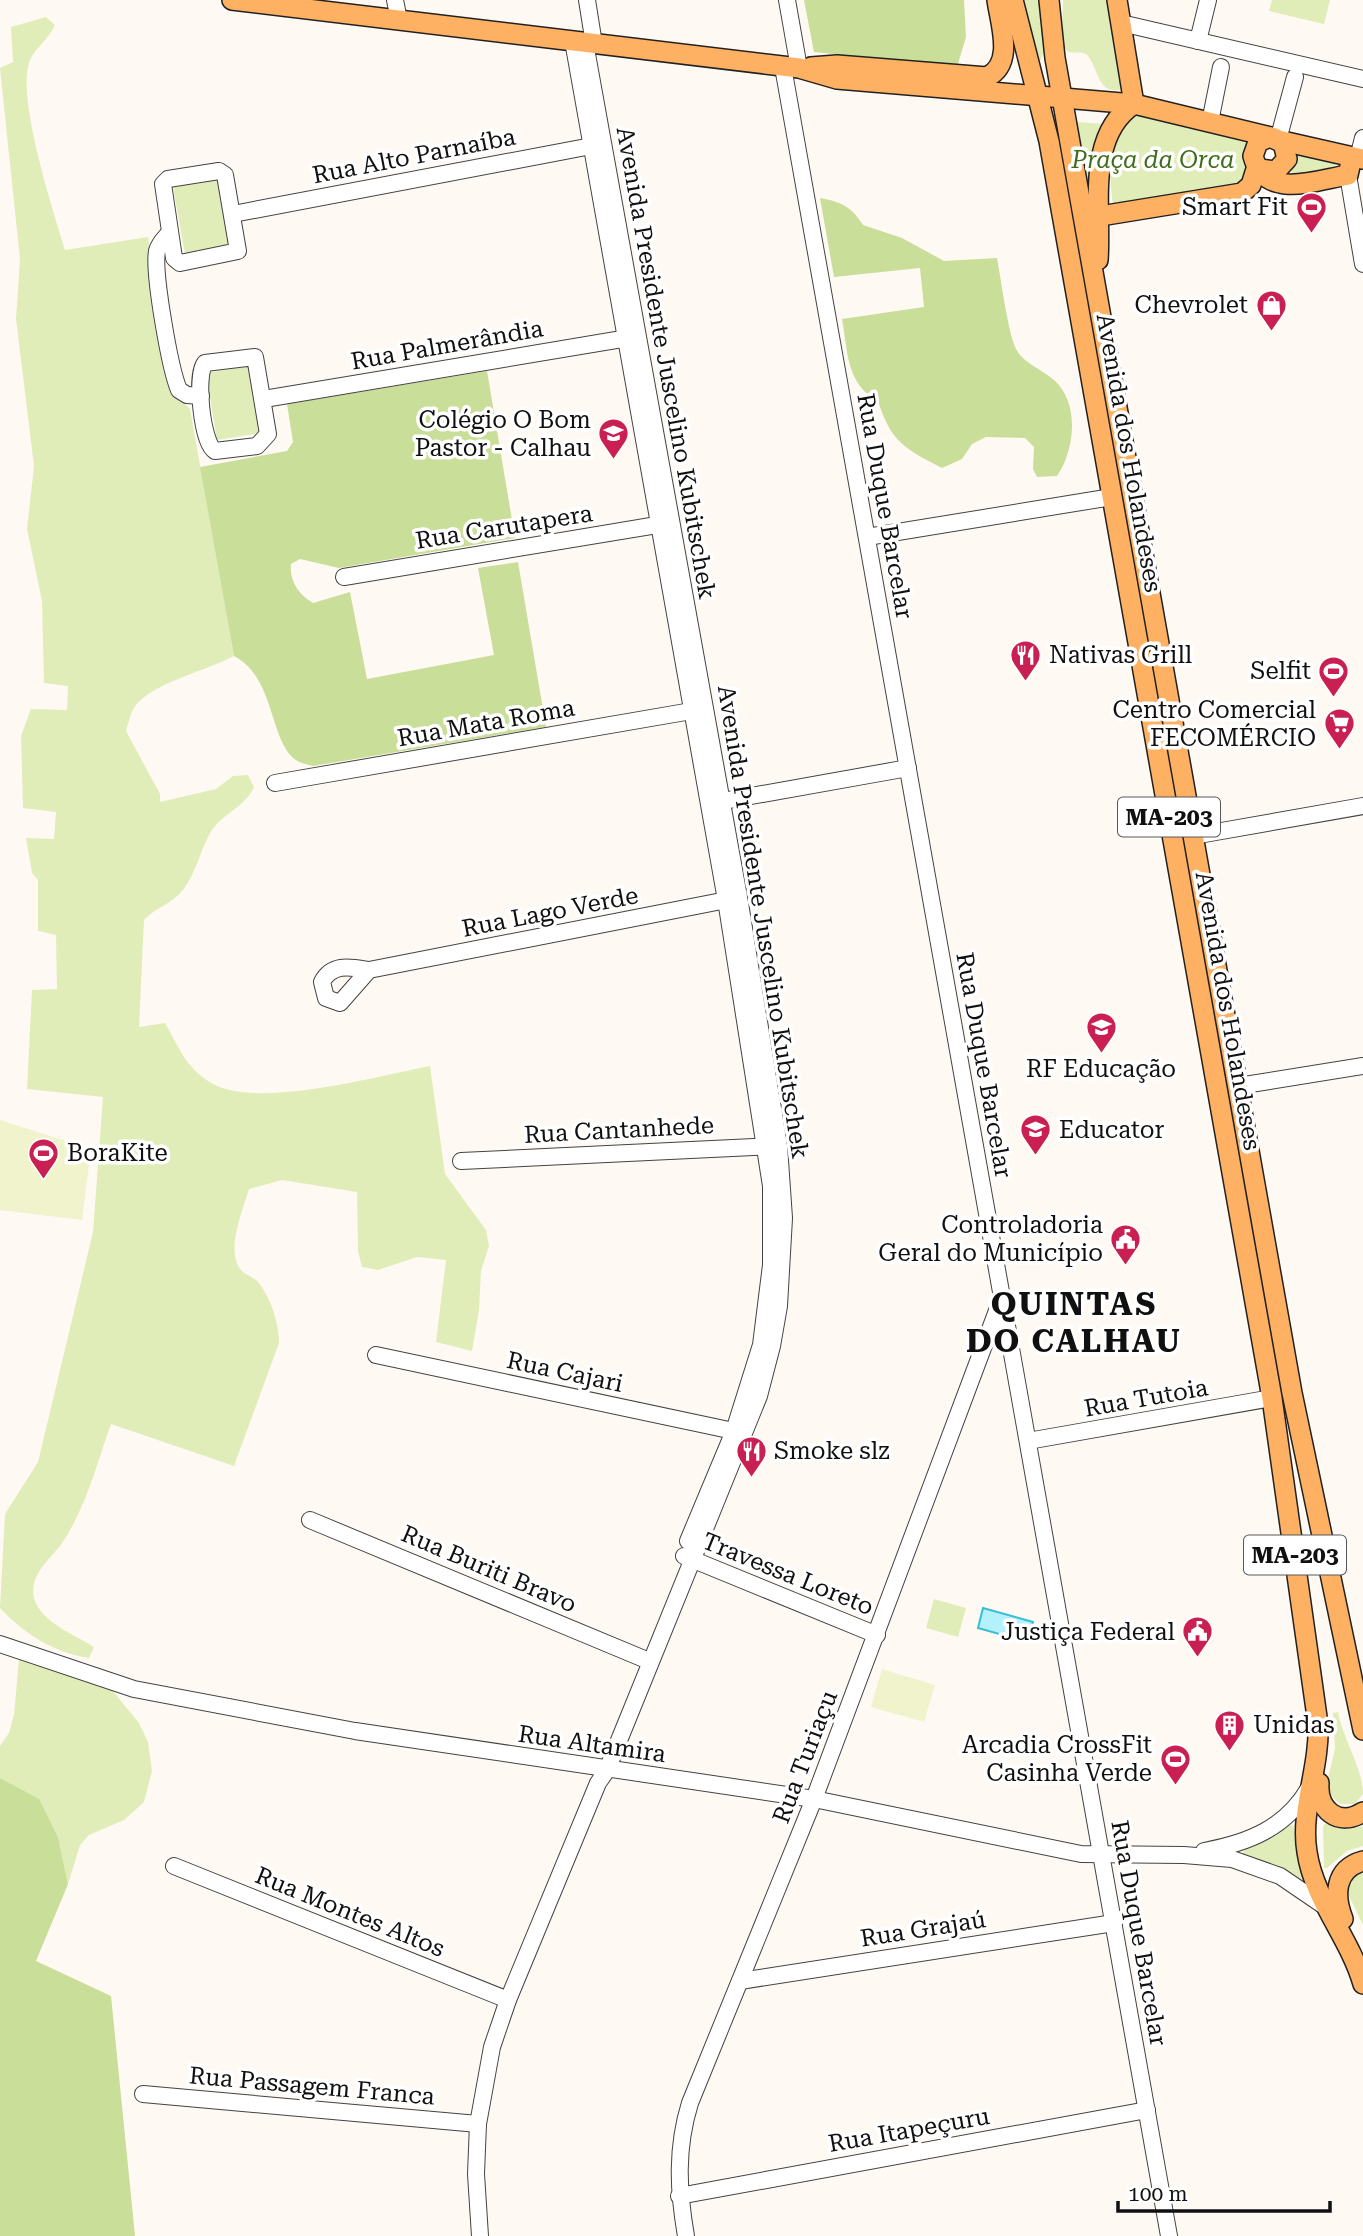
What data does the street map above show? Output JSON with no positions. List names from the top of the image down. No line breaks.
{"streets":{"main road":["Avenida dos Holandeses","MA-203"],"street":["Rua Alto Parnaíba","Rua Palmerândia","Avenida Presidente Juscelino Kubitschek","Rua Duque Barcelar","Rua Carutapera","Rua Mata Roma","Rua Lago Verde","Rua Cantanhede","Rua Cajari","Rua Tutoia","Rua Buriti Bravo","Travessa Loreto","Rua Altamira","Rua Turiaçu","Rua Montes Altos","Rua Grajaú","Rua Passagem Franca","Rua Itapeçuru"]},"crossings":[["Rua Alto Parnaíba","Avenida Presidente Juscelino Kubitschek"],["Rua Palmerândia","Avenida Presidente Juscelino Kubitschek"],["Avenida Presidente Juscelino Kubitschek","Rua Carutapera"],["Avenida Presidente Juscelino Kubitschek","Rua Mata Roma"],["Avenida Presidente Juscelino Kubitschek","Rua Lago Verde"],["Avenida Presidente Juscelino Kubitschek","Rua Cantanhede"],["Avenida Presidente Juscelino Kubitschek","Rua Cajari"],["Avenida Presidente Juscelino Kubitschek","Rua Buriti Bravo"],["Avenida Presidente Juscelino Kubitschek","Travessa Loreto"],["Avenida Presidente Juscelino Kubitschek","Rua Altamira"],["Avenida Presidente Juscelino Kubitschek","Rua Montes Altos"],["Avenida Presidente Juscelino Kubitschek","Rua Passagem Franca"],["Avenida dos Holandeses","Rua Tutoia"],["Avenida dos Holandeses","Rua Altamira"],["Rua Duque Barcelar","Rua Tutoia"],["Rua Duque Barcelar","Rua Altamira"],["Rua Duque Barcelar","Rua Turiaçu"],["Rua Duque Barcelar","Rua Grajaú"],["Rua Duque Barcelar","Rua Itapeçuru"],["Travessa Loreto","Rua Turiaçu"],["Rua Altamira","Rua Turiaçu"],["Rua Turiaçu","Rua Grajaú"],["Rua Turiaçu","Rua Itapeçuru"]],"districts":["QUINTAS DO CALHAU"],"parks":["Praça da Orca"],"places":{"sports":["Smart Fit","Selfit","BoraKite","Arcadia CrossFit Casinha Verde"],"shop":["Chevrolet"],"school or university":["Colégio O Bom Pastor - Calhau","RF Educação","Educator"],"restaurant":["Nativas Grill","Smoke slz"],"supermarket":["Centro Comercial FECOMÉRCIO"],"public building":["Controladoria Geral do Município","Justiça Federal"],"building":["Unidas"]},"scale_bar":"100 m"}
